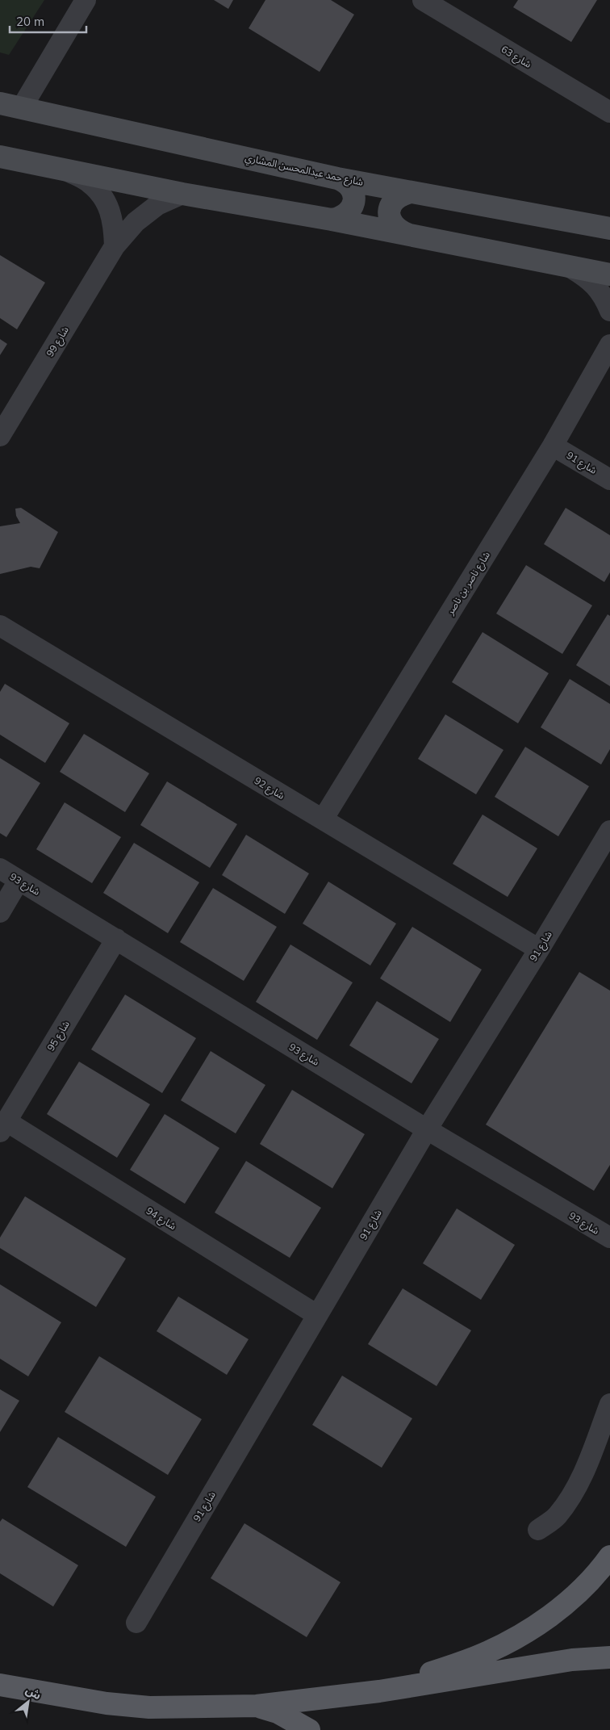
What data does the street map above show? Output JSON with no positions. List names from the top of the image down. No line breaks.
{"streets":{"street":["شارع 63","شارع حمد عبدالمحسن المشاري","شارع 99","شارع 91","شارع ناصر بن ناصر","شارع 92","شارع 93","شارع 95","شارع 94"]},"crossings":[["شارع 91","شارع ناصر بن ناصر"],["شارع 91","شارع 92"],["شارع 91","شارع 93"],["شارع 91","شارع 94"],["شارع ناصر بن ناصر","شارع 92"],["شارع 93","شارع 95"],["شارع 95","شارع 94"]],"scale_bar":"20 m","north":"top right"}
